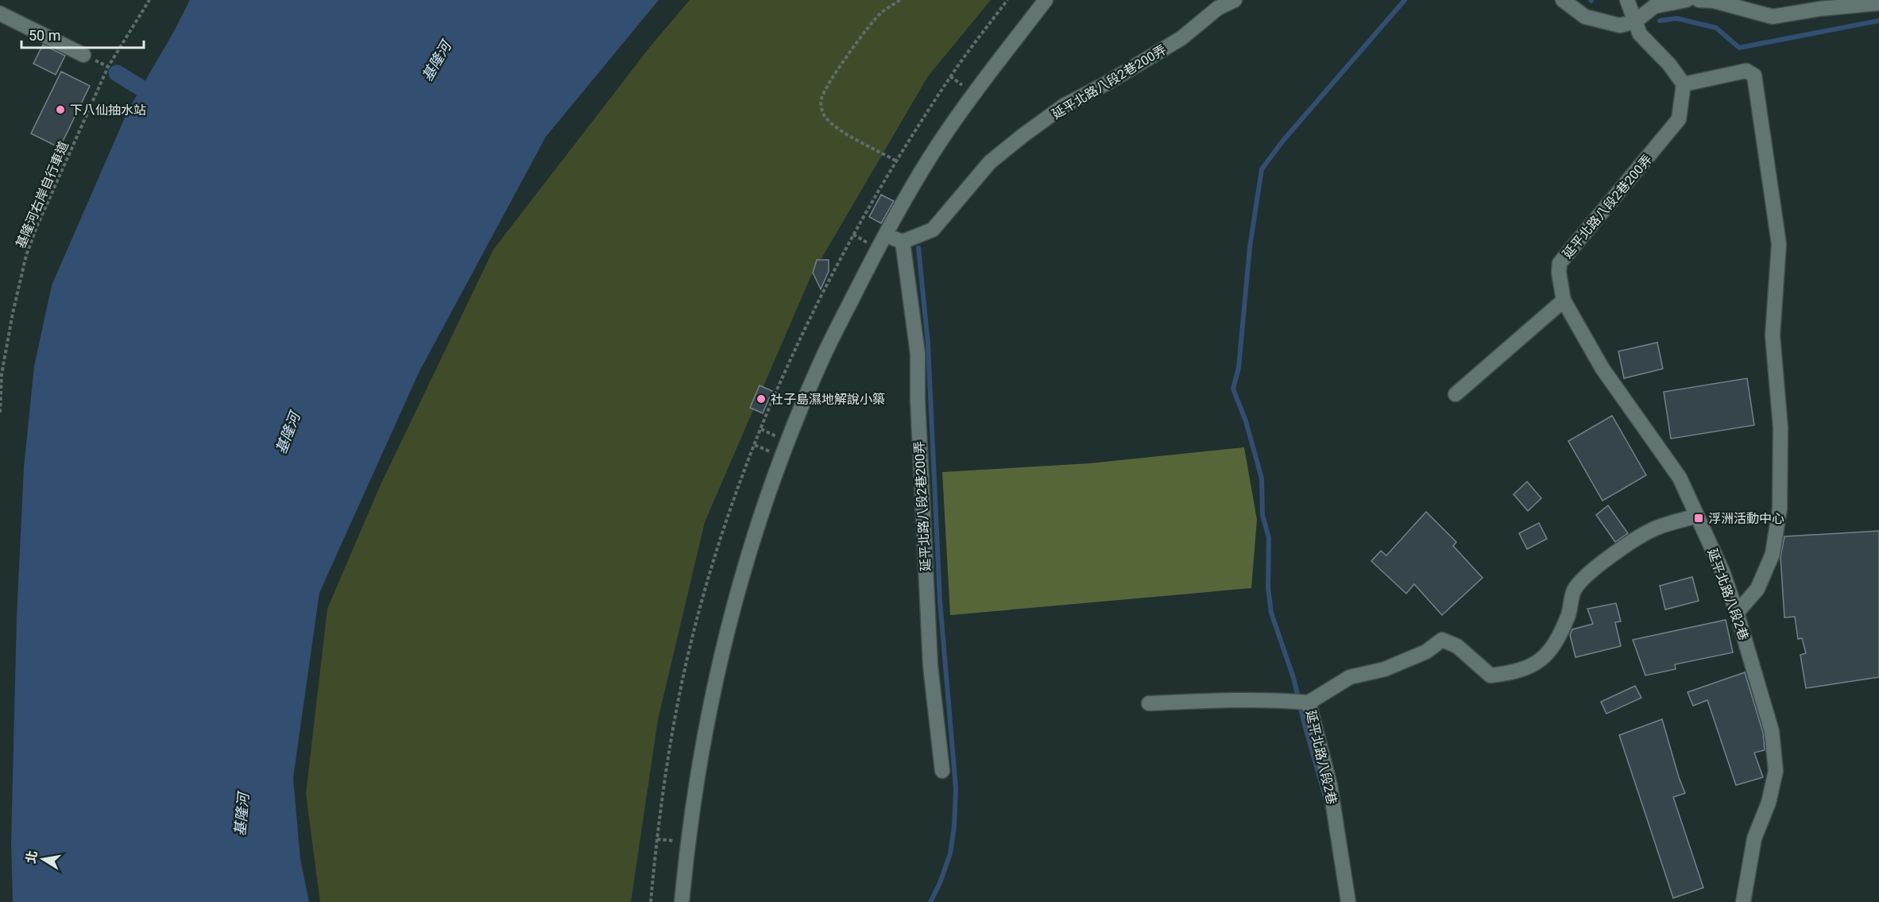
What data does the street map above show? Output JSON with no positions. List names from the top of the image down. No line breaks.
{"streets":{"street":["延平北路八段2巷200弄","延平北路八段2巷"],"path":["基隆河右岸自行車道"]},"crossings":[["延平北路八段2巷200弄","延平北路八段2巷"]],"water":["基隆河"],"places":{"other":["下八仙抽水站","社子島濕地解說小築"],"transit":["浮洲活動中心"]},"scale_bar":"50 m","north":"left"}
